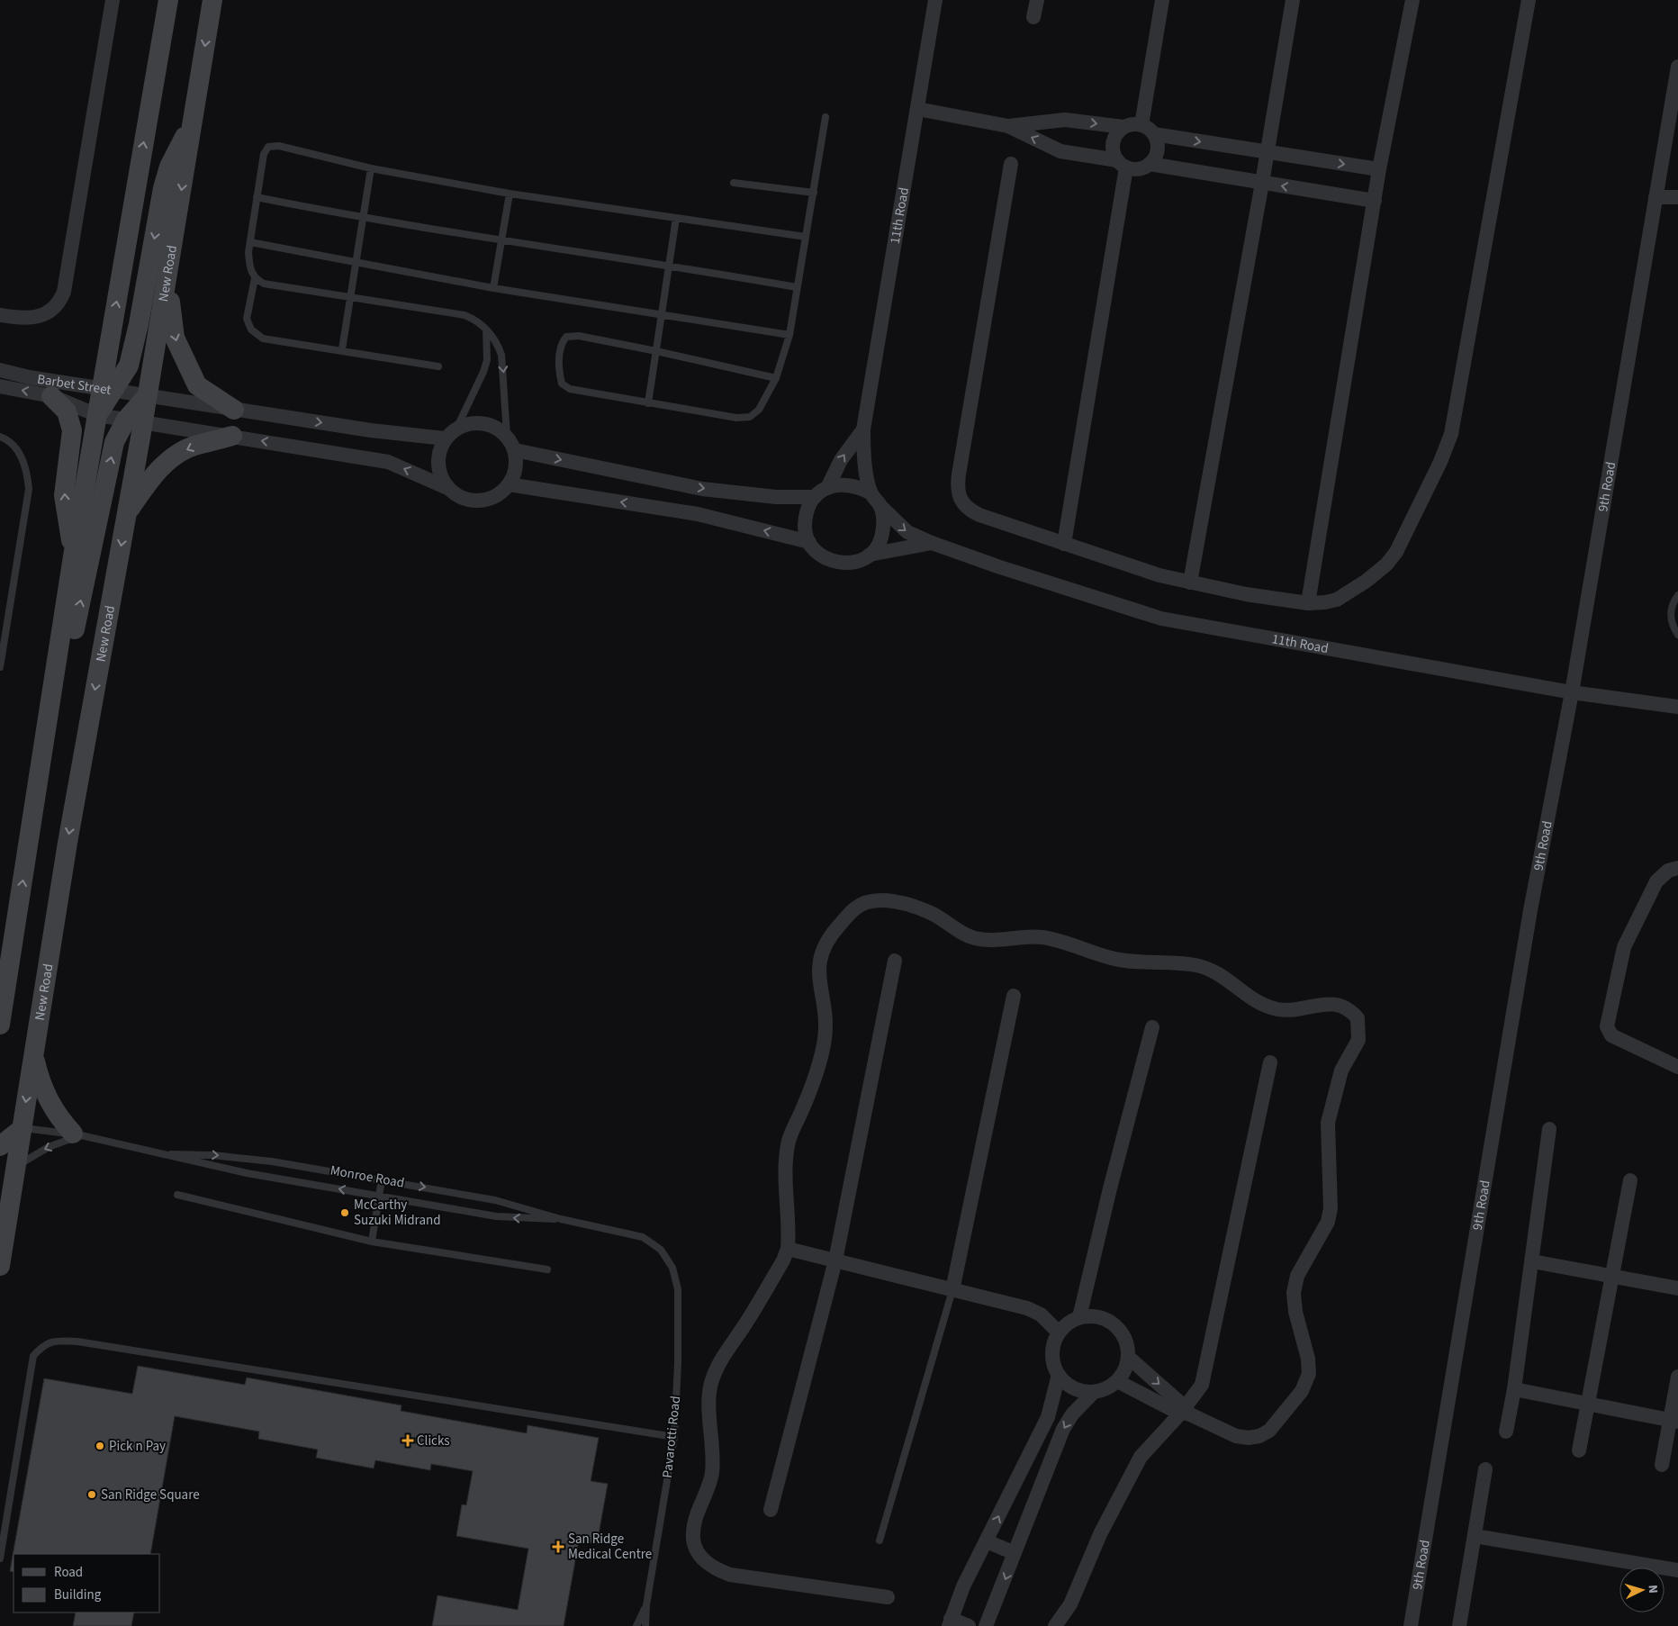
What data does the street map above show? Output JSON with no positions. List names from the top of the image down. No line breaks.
{"streets":{"main road":["New Road"],"street":["11th Road","Barbet Street","9th Road"],"lane":["Monroe Road","Pavarotti Road"]},"crossings":[["11th Road","9th Road"],["New Road","Barbet Street"],["New Road","Monroe Road"],["Monroe Road","Pavarotti Road"]],"places":{"other":["McCarthy Suzuki Midrand","Pick n Pay","San Ridge Square"],"health":["Clicks","San Ridge Medical Centre"]},"legend":["Road","Building"],"north":"right"}
